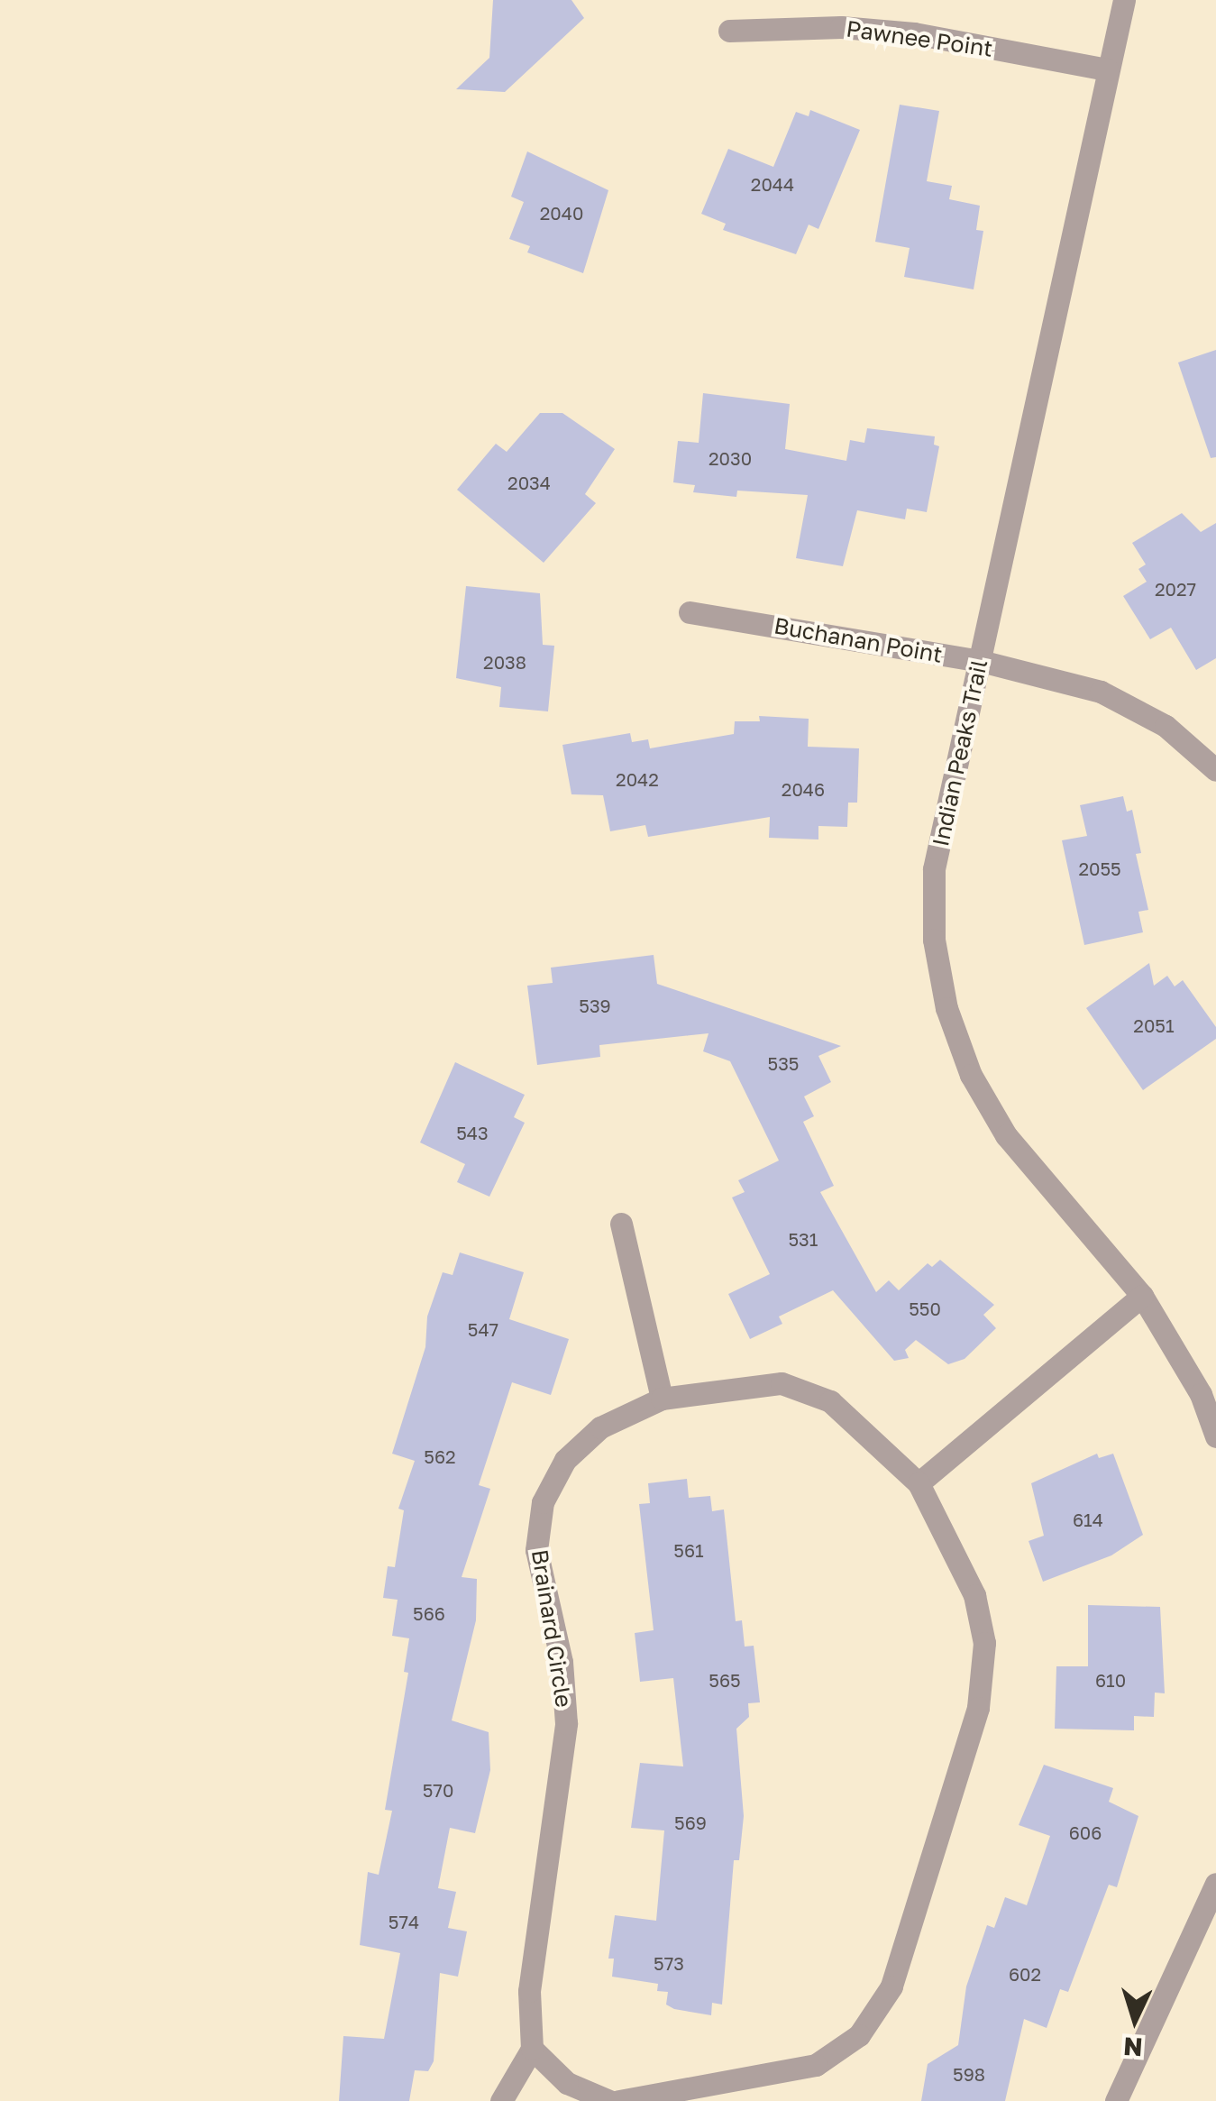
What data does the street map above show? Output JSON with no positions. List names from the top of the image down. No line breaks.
{"streets":{"street":["Pawnee Point","Buchanan Point","Indian Peaks Trail","Brainard Circle"]},"crossings":[["Pawnee Point","Indian Peaks Trail"],["Buchanan Point","Indian Peaks Trail"]],"house_numbers":["2044","2040","2030","2034","2027","2038","2042","2046","2055","539","2051","535","543","531","550","547","562","614","561","566","565","610","570","569","606","574","573","602","598"],"north":"bottom"}
